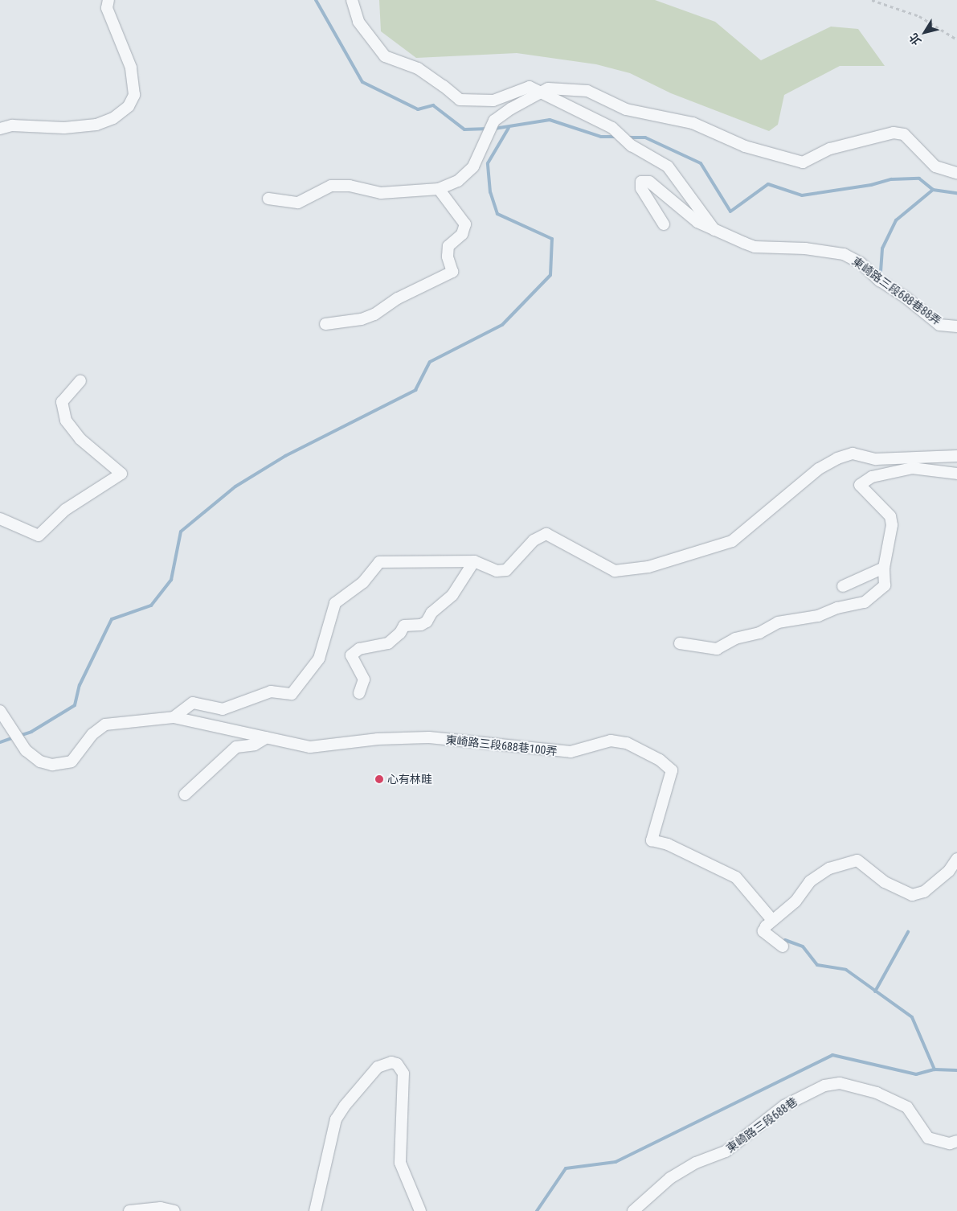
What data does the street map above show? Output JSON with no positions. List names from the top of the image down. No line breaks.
{"streets":{"street":["東崎路三段688巷88弄","東崎路三段688巷100弄","東崎路三段688巷"]},"places":["心有林畦"],"north":"bottom left"}
